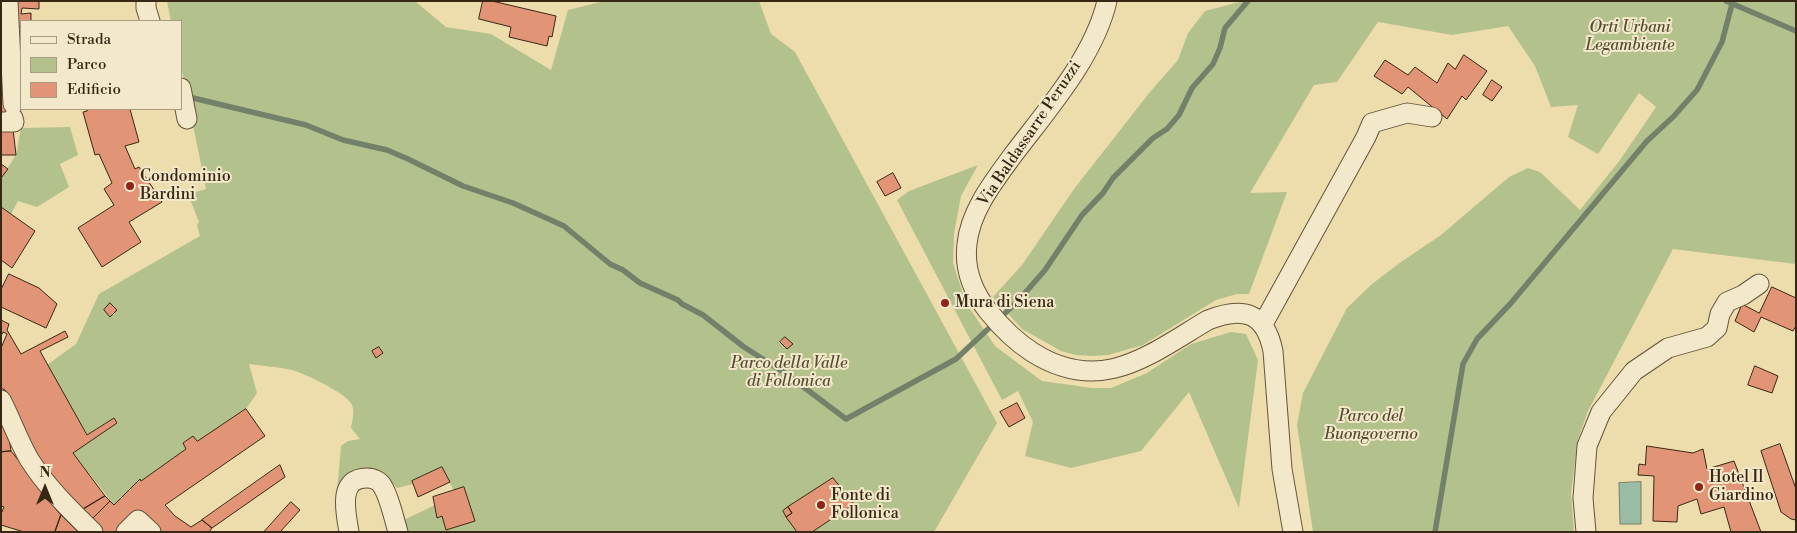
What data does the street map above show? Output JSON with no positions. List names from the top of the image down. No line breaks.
{"streets":{"street":["Via Baldassarre Peruzzi"]},"parks":["Orti Urbani Legambiente","Parco della Valle di Follonica","Parco del Buongoverno"],"places":["Condominio Bardini","Mura di Siena","Hotel Il Giardino","Fonte di Follonica"],"legend":["Strada","Parco","Edificio"],"north":"top"}
